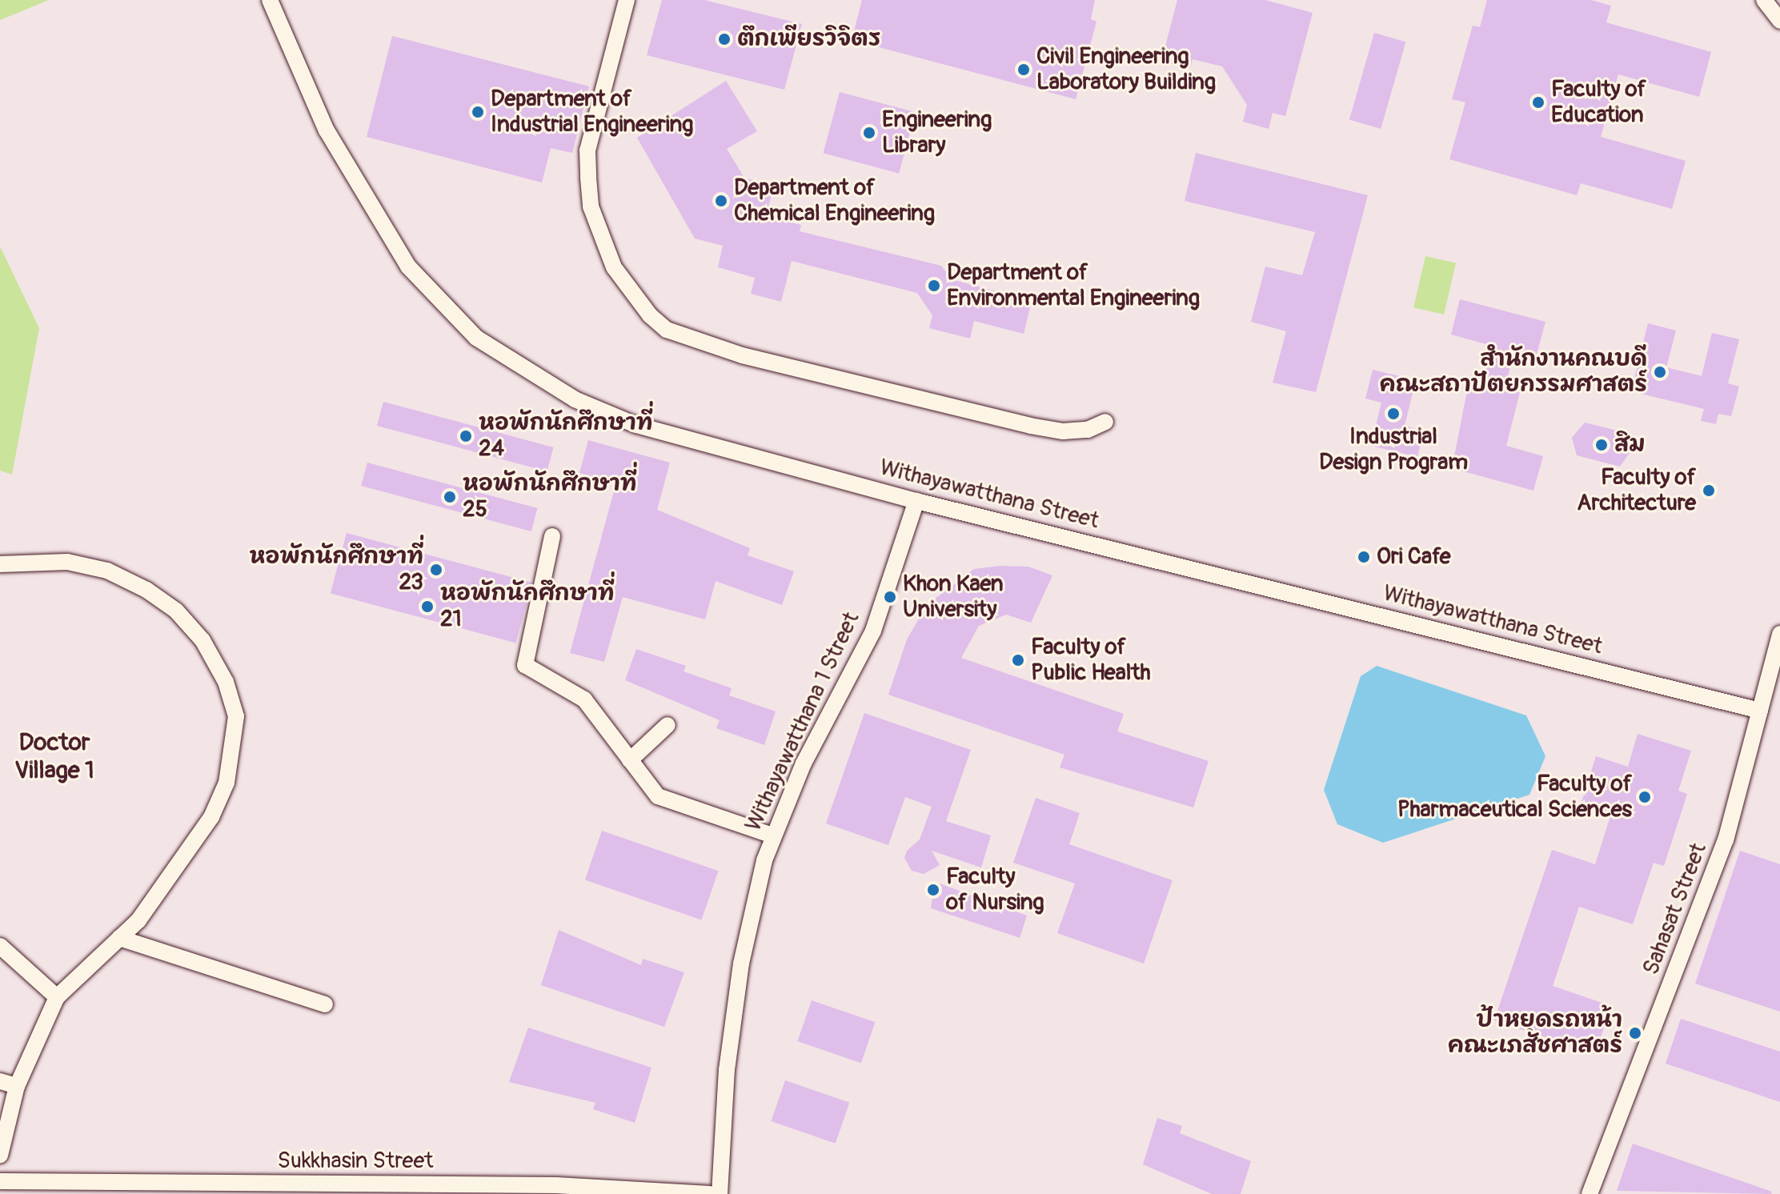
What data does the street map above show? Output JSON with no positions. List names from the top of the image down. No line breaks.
{"streets":{"street":["Withayawatthana Street","Withayawatthana 1 Street","Sahasat Street","Sukkhasin Street"]},"crossings":[["Withayawatthana Street","Withayawatthana 1 Street"],["Withayawatthana Street","Sahasat Street"]],"districts":["Doctor Village 1"],"places":["ตึกเพียรวิจิตร","Civil Engineering Laboratory Building","Faculty of Education","Department of Industrial Engineering","Engineering Library","Department of Chemical Engineering","Department of Environmental Engineering","สำนักงานคณบดี คณะสถาปัตยกรรมศาสตร์","Industrial Design Program","หอพักนักศึกษาที่ 24","สิม","Faculty of Architecture","หอพักนักศึกษาที่ 25","Ori Cafe","หอพักนักศึกษาที่ 23","Khon Kaen University","หอพักนักศึกษาที่ 21","Faculty of Public Health","Faculty of Pharmaceutical Sciences","Faculty of Nursing","ป้าหยุดรถหน้า คณะเภสัชศาสตร์"]}
